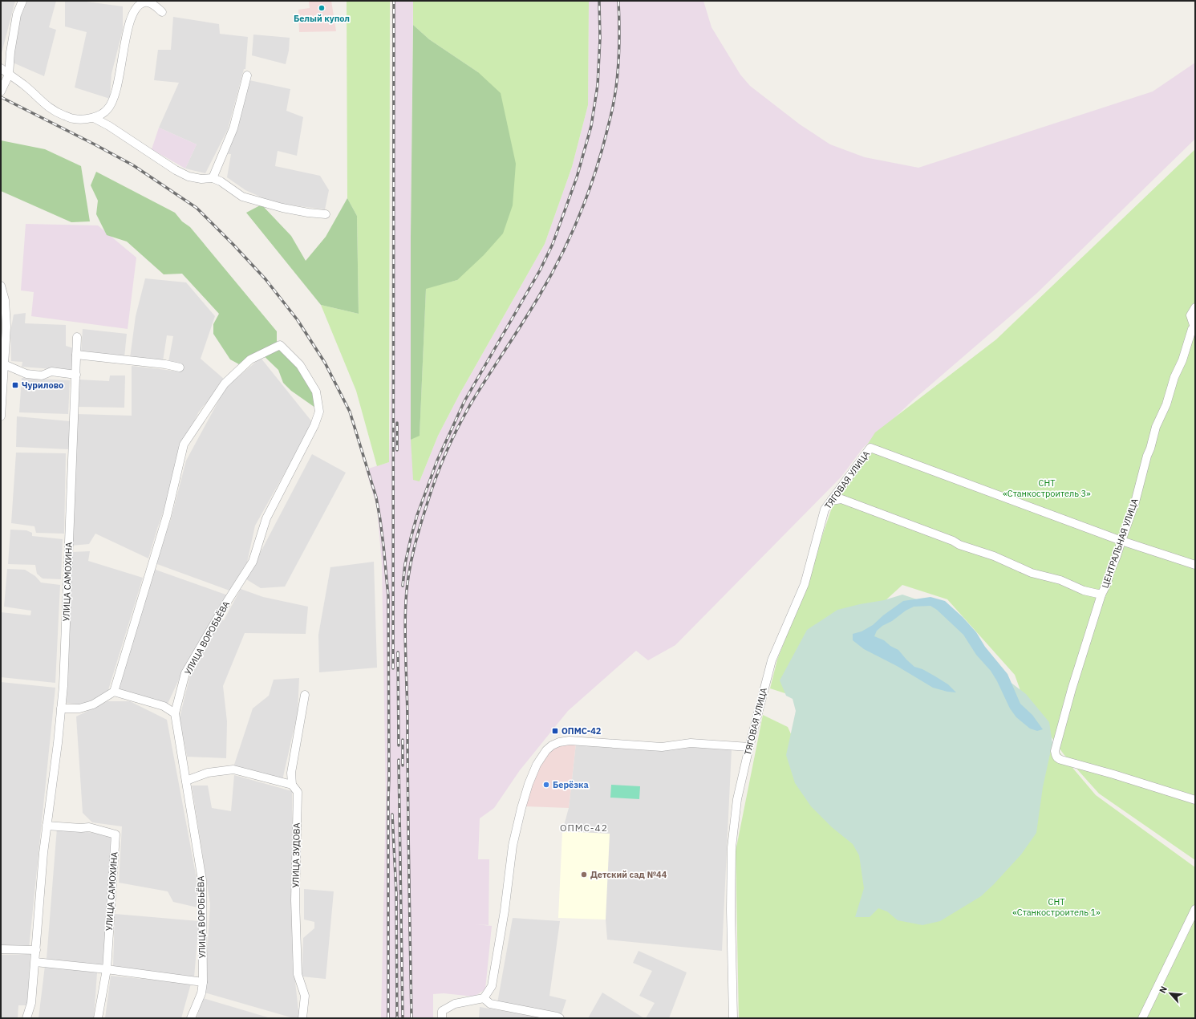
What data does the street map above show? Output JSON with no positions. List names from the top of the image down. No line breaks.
{"streets":{"street":["ТЯГОВАЯ УЛИЦА","ЦЕНТРАЛЬНАЯ УЛИЦА","УЛИЦА САМОХИНА","УЛИЦА ВОРОБЬЁВА","УЛИЦА ЗУДОВА"]},"crossings":[["ТЯГОВАЯ УЛИЦА","ЦЕНТРАЛЬНАЯ УЛИЦА"]],"districts":["ОПМС-42"],"parks":["СНТ «Станкостроитель 3»","СНТ «Станкостроитель 1»"],"places":{"other":["Белый купол","Берёзка","Детский сад №44"],"transit":["Чурилово","ОПМС-42"]},"north":"top left"}
